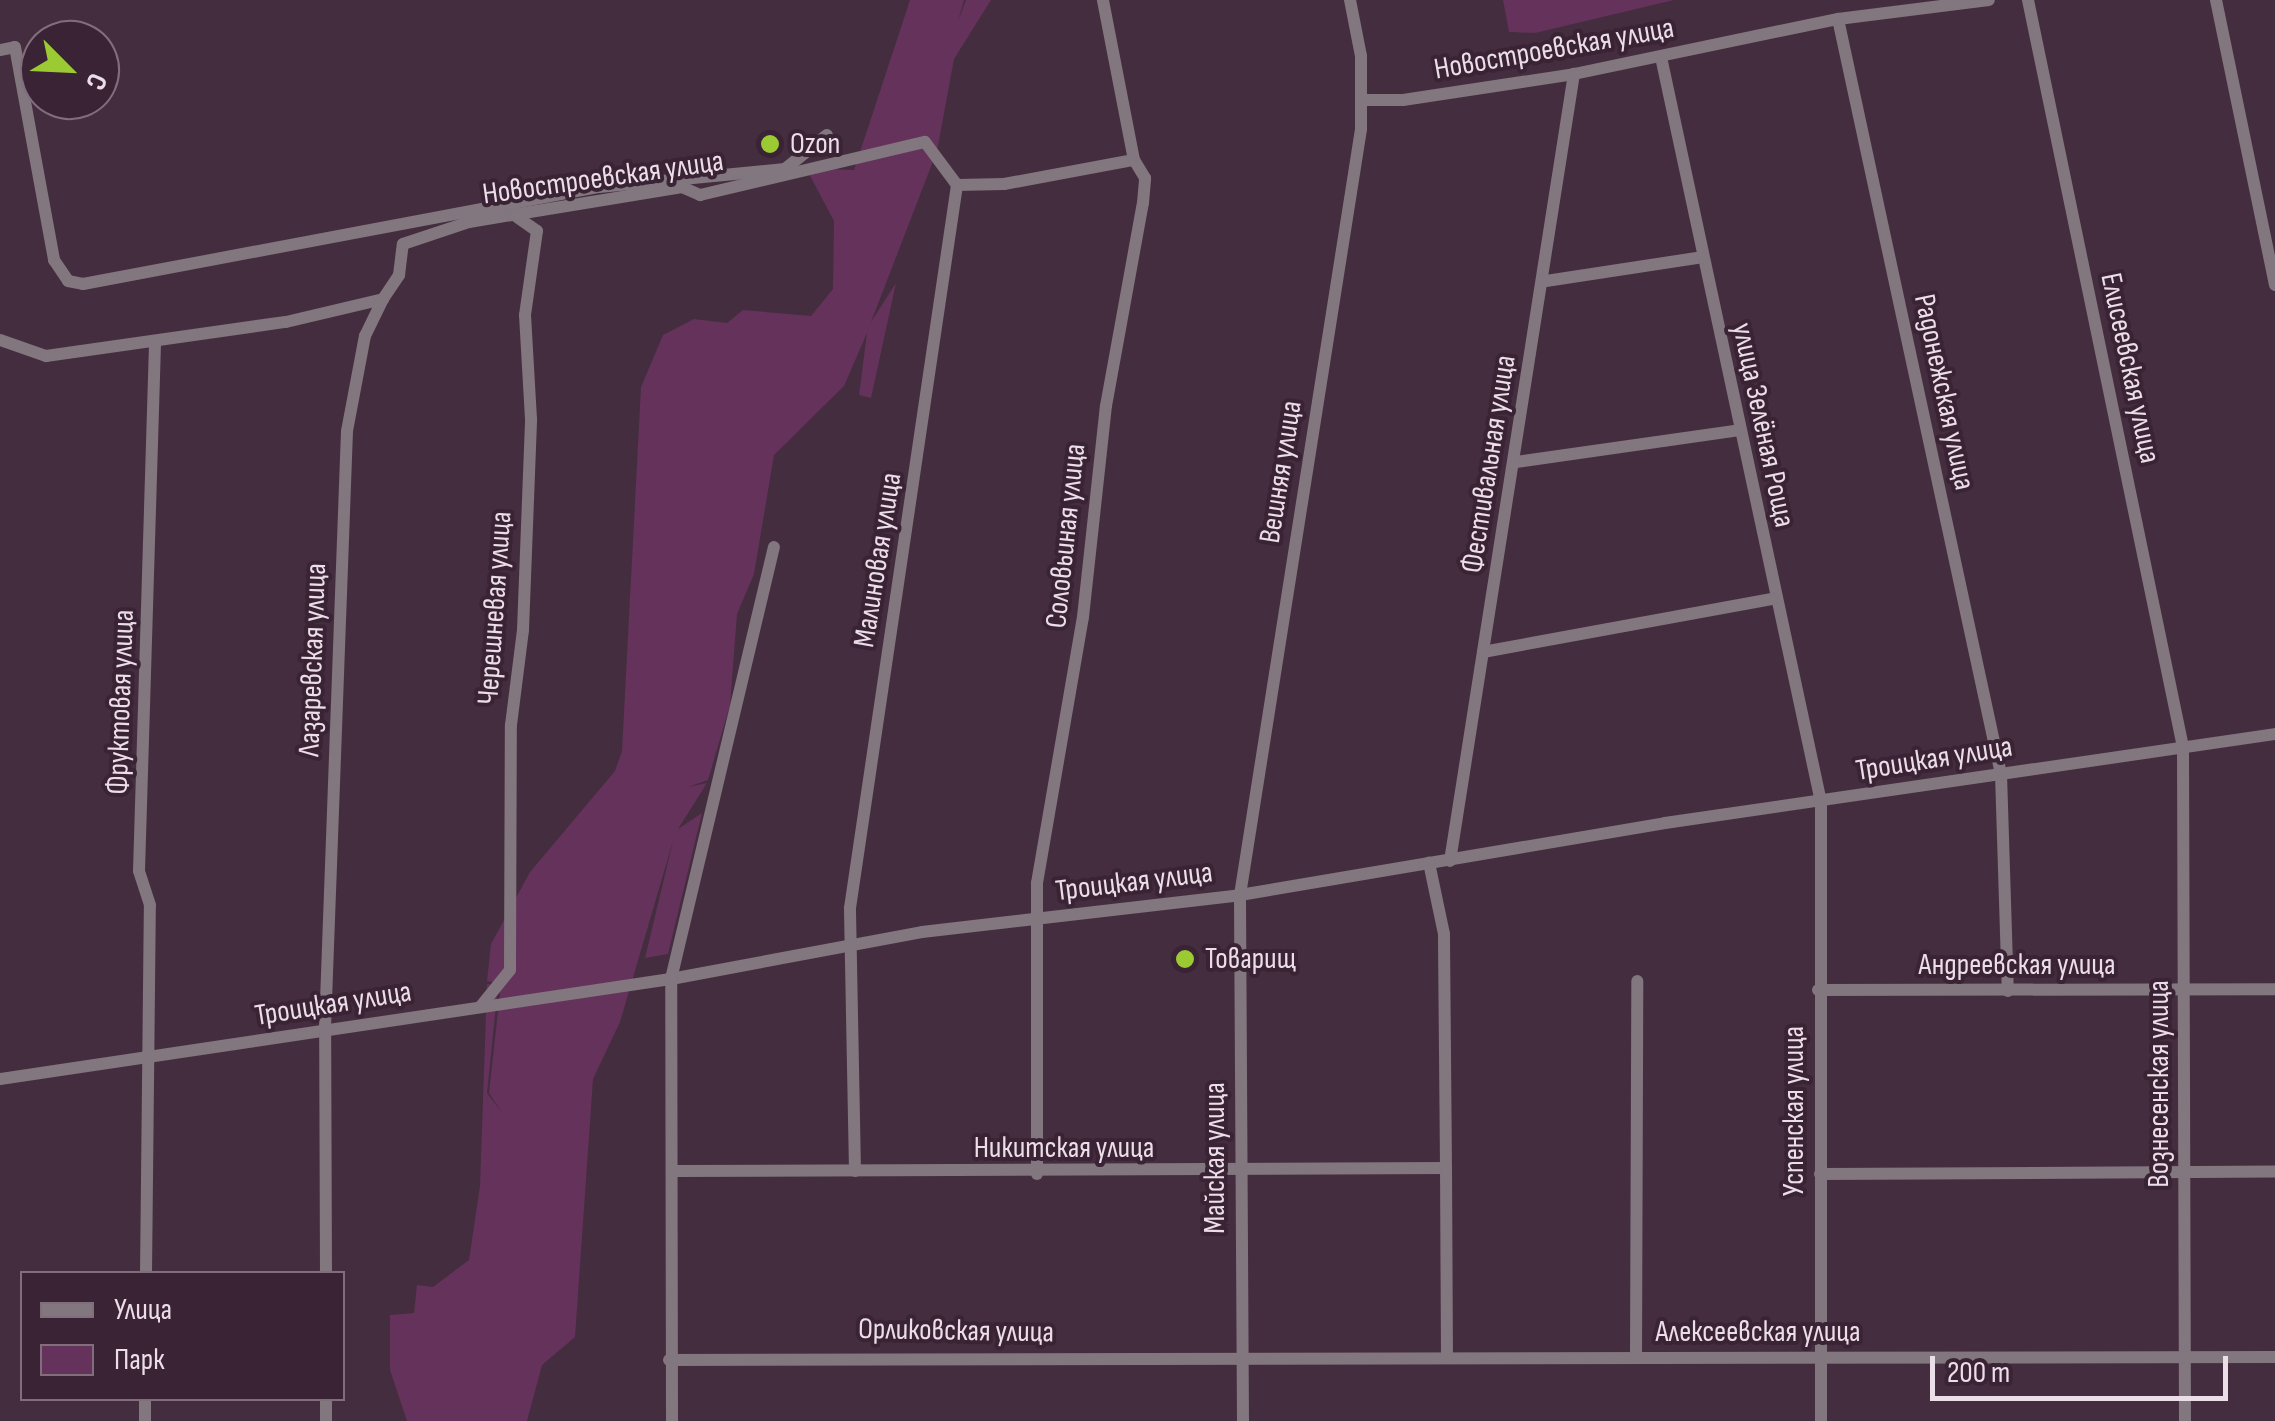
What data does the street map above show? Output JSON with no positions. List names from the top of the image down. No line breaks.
{"streets":{"street":["Новостроевская улица","Елисеевская улица","Радонежская улица","улица Зелёная Роща","Фестивальная улица","Вешняя улица","Соловьиная улица","Малиновая улица","Черешневая улица","Лазаревская улица","Фруктовая улица","Троицкая улица","Андреевская улица","Вознесенская улица","Успенская улица","Никитская улица","Майская улица","Орликовская улица","Алексеевская улица"]},"crossings":[["Новостроевская улица","Радонежская улица"],["Новостроевская улица","улица Зелёная Роща"],["Новостроевская улица","Фестивальная улица"],["Новостроевская улица","Вешняя улица"],["Новостроевская улица","Малиновая улица"],["Новостроевская улица","Черешневая улица"],["Новостроевская улица","Лазаревская улица"],["Елисеевская улица","Троицкая улица"],["Елисеевская улица","Вознесенская улица"],["Радонежская улица","Троицкая улица"],["Радонежская улица","Андреевская улица"],["улица Зелёная Роща","Троицкая улица"],["улица Зелёная Роща","Успенская улица"],["Фестивальная улица","Троицкая улица"],["Вешняя улица","Троицкая улица"],["Вешняя улица","Майская улица"],["Соловьиная улица","Троицкая улица"],["Соловьиная улица","Никитская улица"],["Малиновая улица","Троицкая улица"],["Малиновая улица","Никитская улица"],["Черешневая улица","Троицкая улица"],["Лазаревская улица","Троицкая улица"],["Фруктовая улица","Троицкая улица"],["Троицкая улица","Вознесенская улица"],["Троицкая улица","Успенская улица"],["Троицкая улица","Майская улица"],["Андреевская улица","Вознесенская улица"],["Андреевская улица","Успенская улица"],["Вознесенская улица","Алексеевская улица"],["Успенская улица","Алексеевская улица"],["Никитская улица","Майская улица"],["Майская улица","Орликовская улица"],["Майская улица","Алексеевская улица"],["Орликовская улица","Алексеевская улица"]],"places":["Ozon","Товарищ"],"legend":["Улица","Парк"],"scale_bar":"200 m","north":"bottom right"}
